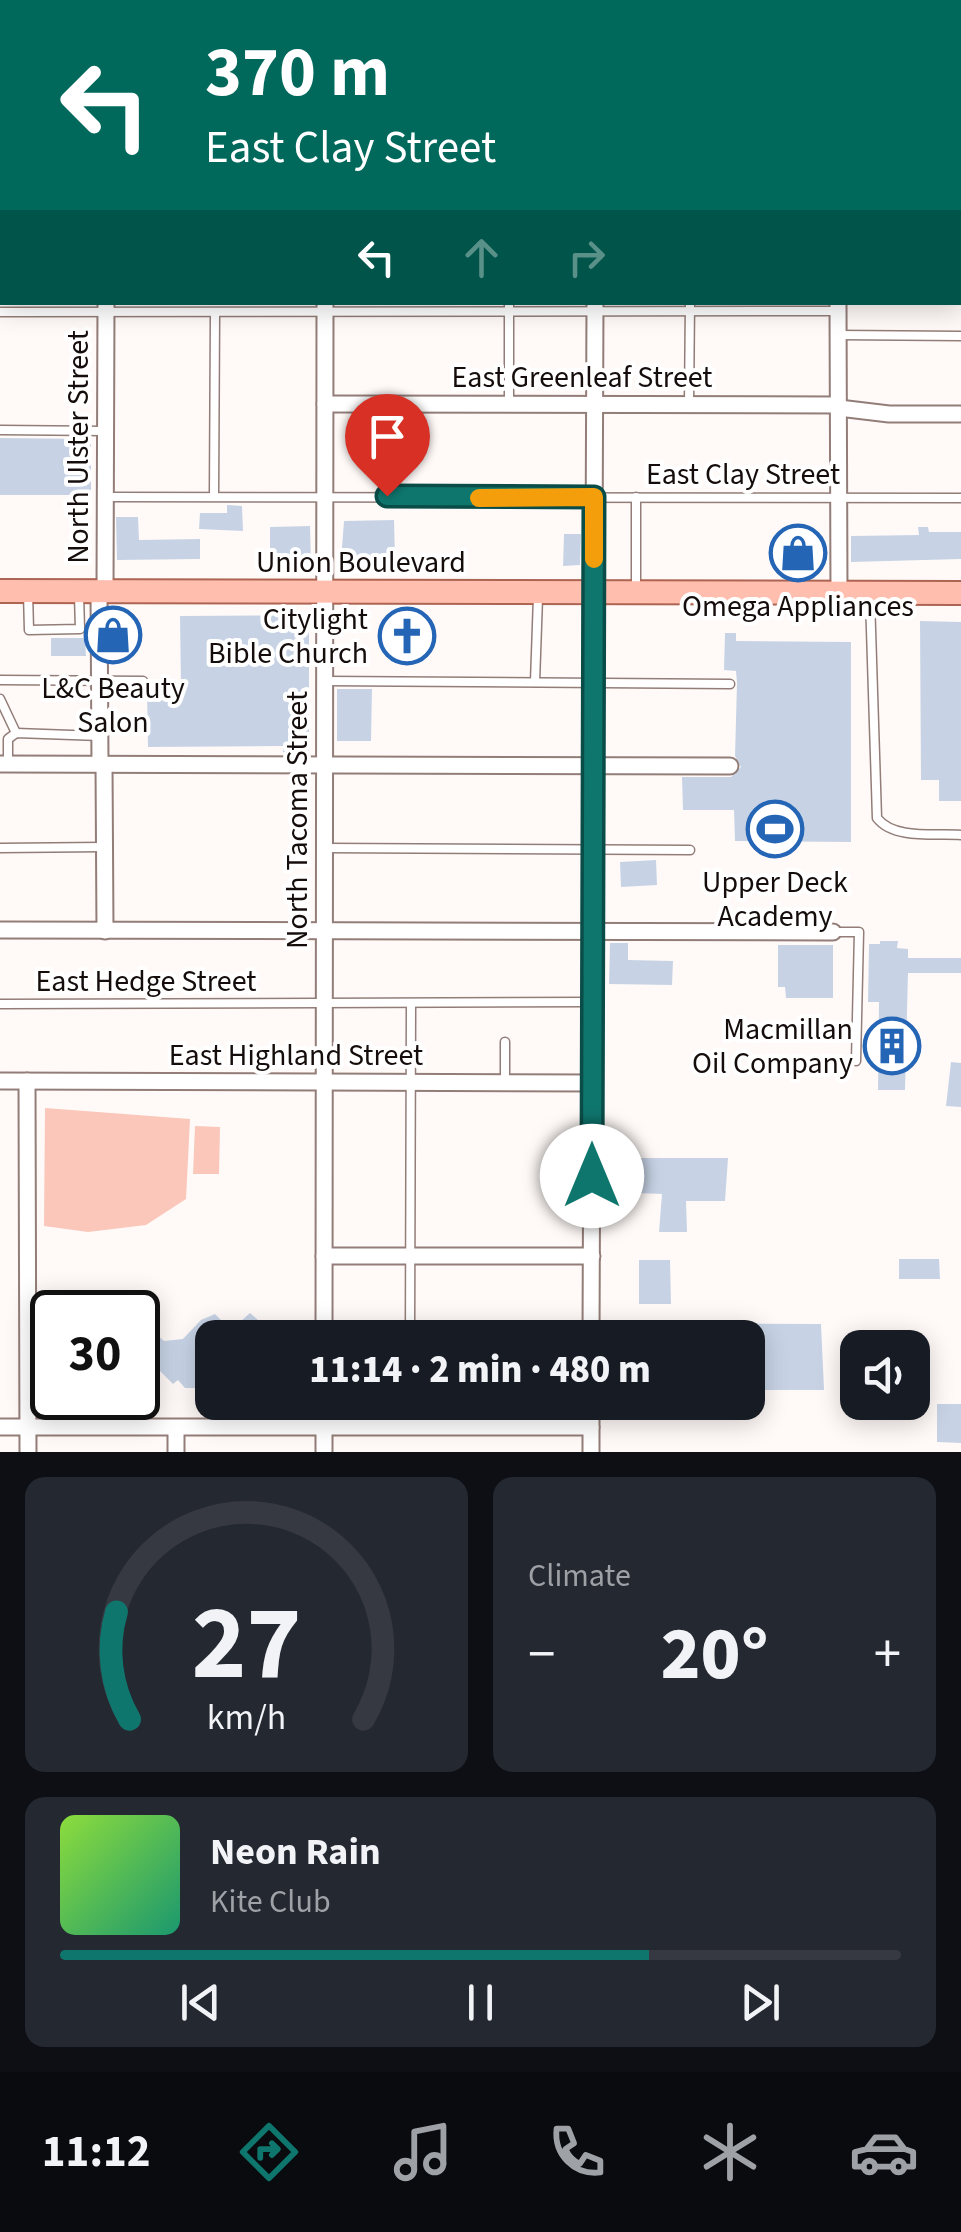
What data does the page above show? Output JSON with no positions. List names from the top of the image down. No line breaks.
{"streets":{"main road":["Union Boulevard"],"street":["East Greenleaf Street","North Ulster Street","North Tacoma Street","East Highland Street"],"lane":["East Clay Street","East Hedge Street"]},"crossings":[["East Greenleaf Street","North Tacoma Street"],["North Ulster Street","East Clay Street"],["North Ulster Street","Union Boulevard"],["East Clay Street","North Tacoma Street"],["Union Boulevard","North Tacoma Street"],["North Tacoma Street","East Hedge Street"],["North Tacoma Street","East Highland Street"]],"places":{"shop":["Omega Appliances","L&C Beauty Salon"],"church":["Citylight Bible Church"],"sports":["Upper Deck Academy"],"building":["Macmillan Oil Company"]},"page":{"turn":["370 m","East Clay Street"],"limit":"30","trip":"11:14 · 2 min · 480 m","tile":"Climate","heat":["−","20°","+"],"song":["Neon Rain","Kite Club"],"tabs":"11:12","gauge":["27","km/h"]}}
